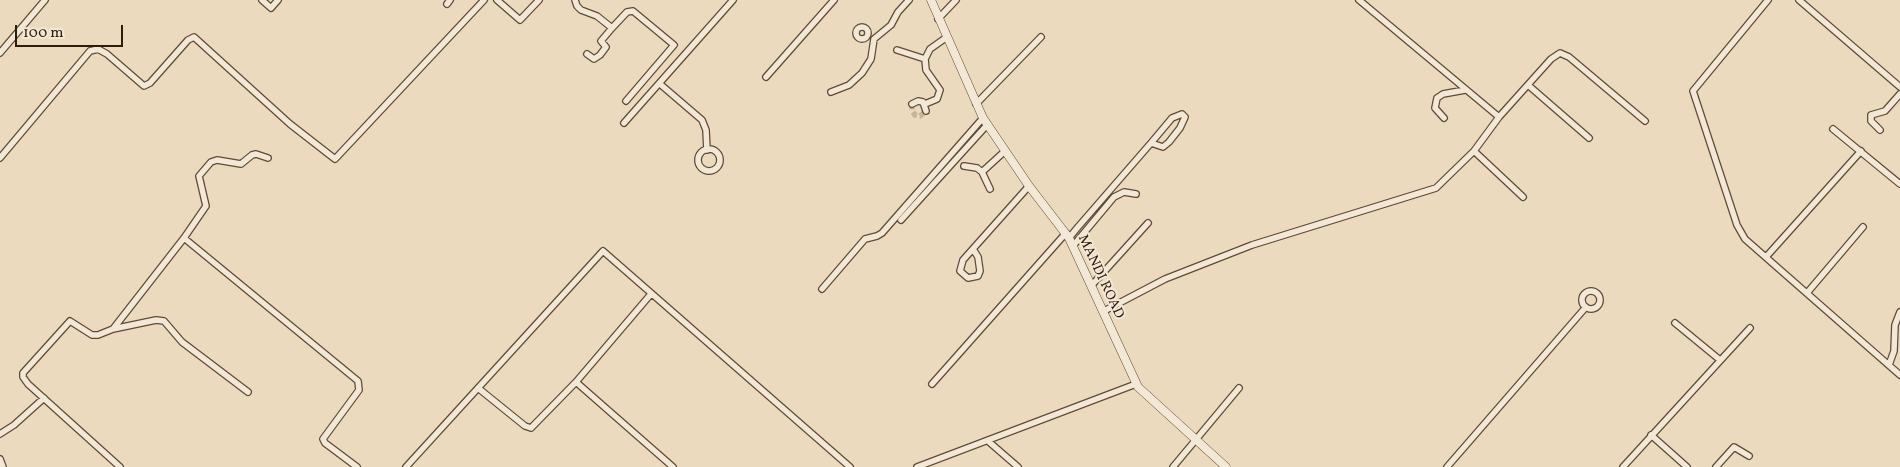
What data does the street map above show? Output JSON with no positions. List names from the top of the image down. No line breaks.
{"streets":{"street":["MANDI ROAD"]},"scale_bar":"100 m"}
